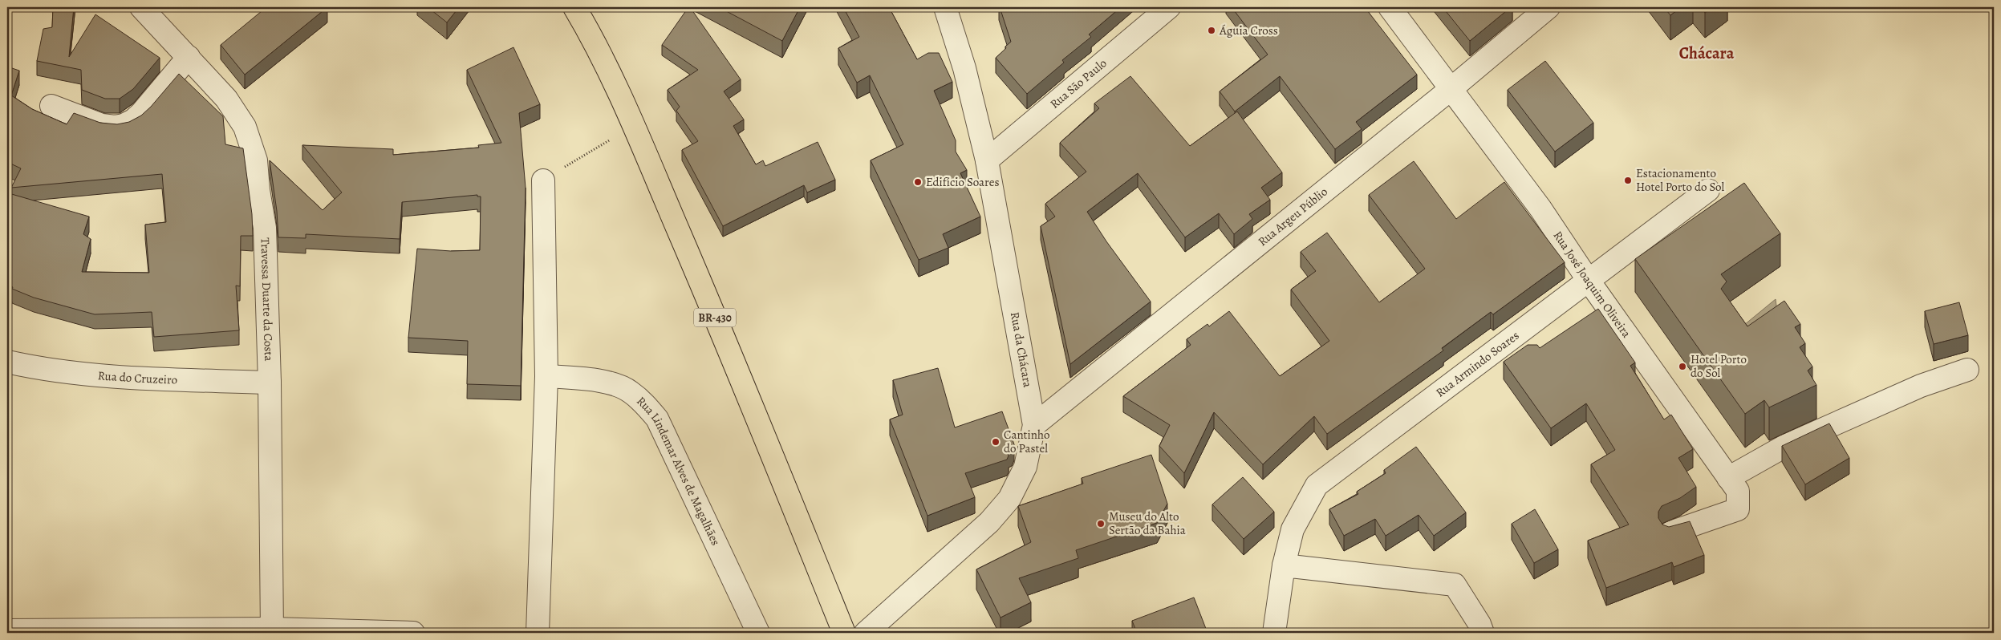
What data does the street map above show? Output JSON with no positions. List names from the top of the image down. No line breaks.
{"streets":{"main road":["BR-430"],"street":["Rua São Paulo","Rua Argeu Públio","Rua José Joaquim Oliveira","Travessa Duarte da Costa","Rua da Chácara","Rua Armindo Soares","Rua do Cruzeiro","Rua Lindemar Alves de Magalhães"]},"crossings":[["Rua São Paulo","Rua da Chácara"],["Rua Argeu Públio","Rua José Joaquim Oliveira"],["Rua Argeu Públio","Rua da Chácara"],["Rua José Joaquim Oliveira","Rua Armindo Soares"],["Travessa Duarte da Costa","Rua do Cruzeiro"]],"districts":["Chácara"],"places":["Águia Cross","Estacionamento Hotel Porto do Sol","Edifício Soares","Hotel Porto do Sol","Cantinho do Pastel","Museu do Alto Sertão da Bahia"]}
